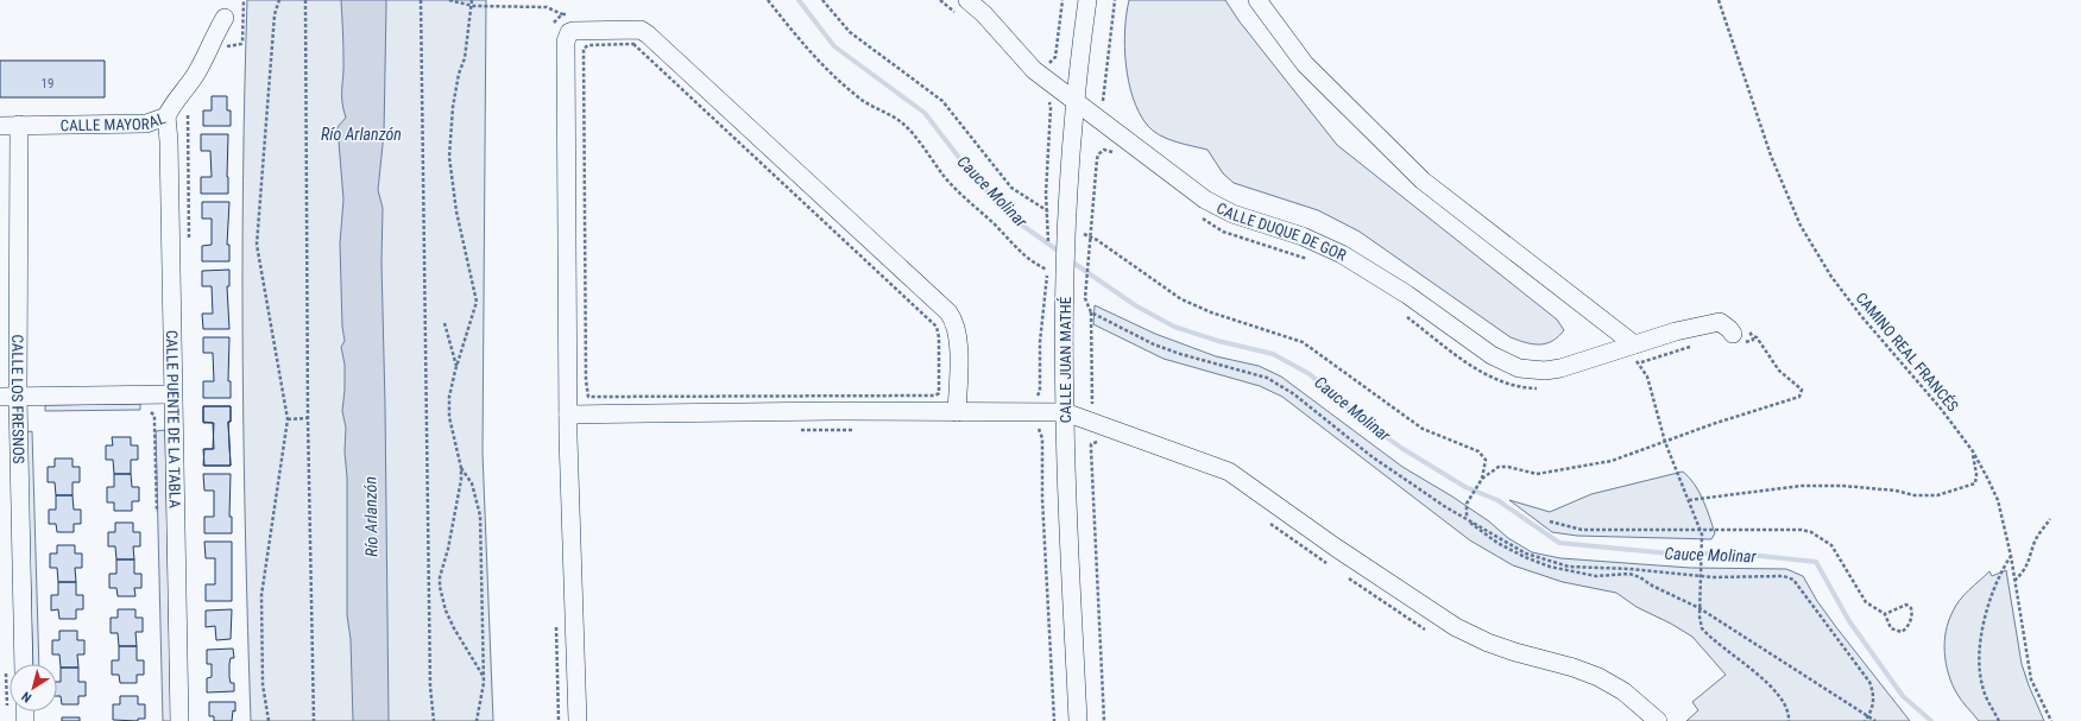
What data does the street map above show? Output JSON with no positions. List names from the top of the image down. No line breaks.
{"streets":{"street":["CALLE MAYORAL","CALLE DUQUE DE GOR","CALLE JUAN MATHÉ","CALLE LOS FRESNOS","CALLE PUENTE DE LA TABLA"],"path":["CAMINO REAL FRANCÉS"]},"crossings":[["CALLE MAYORAL","CALLE LOS FRESNOS"],["CALLE MAYORAL","CALLE PUENTE DE LA TABLA"],["CALLE DUQUE DE GOR","CALLE JUAN MATHÉ"]],"water":["Río Arlanzón","Cauce Molinar"],"house_numbers":["19"],"north":"bottom left"}
